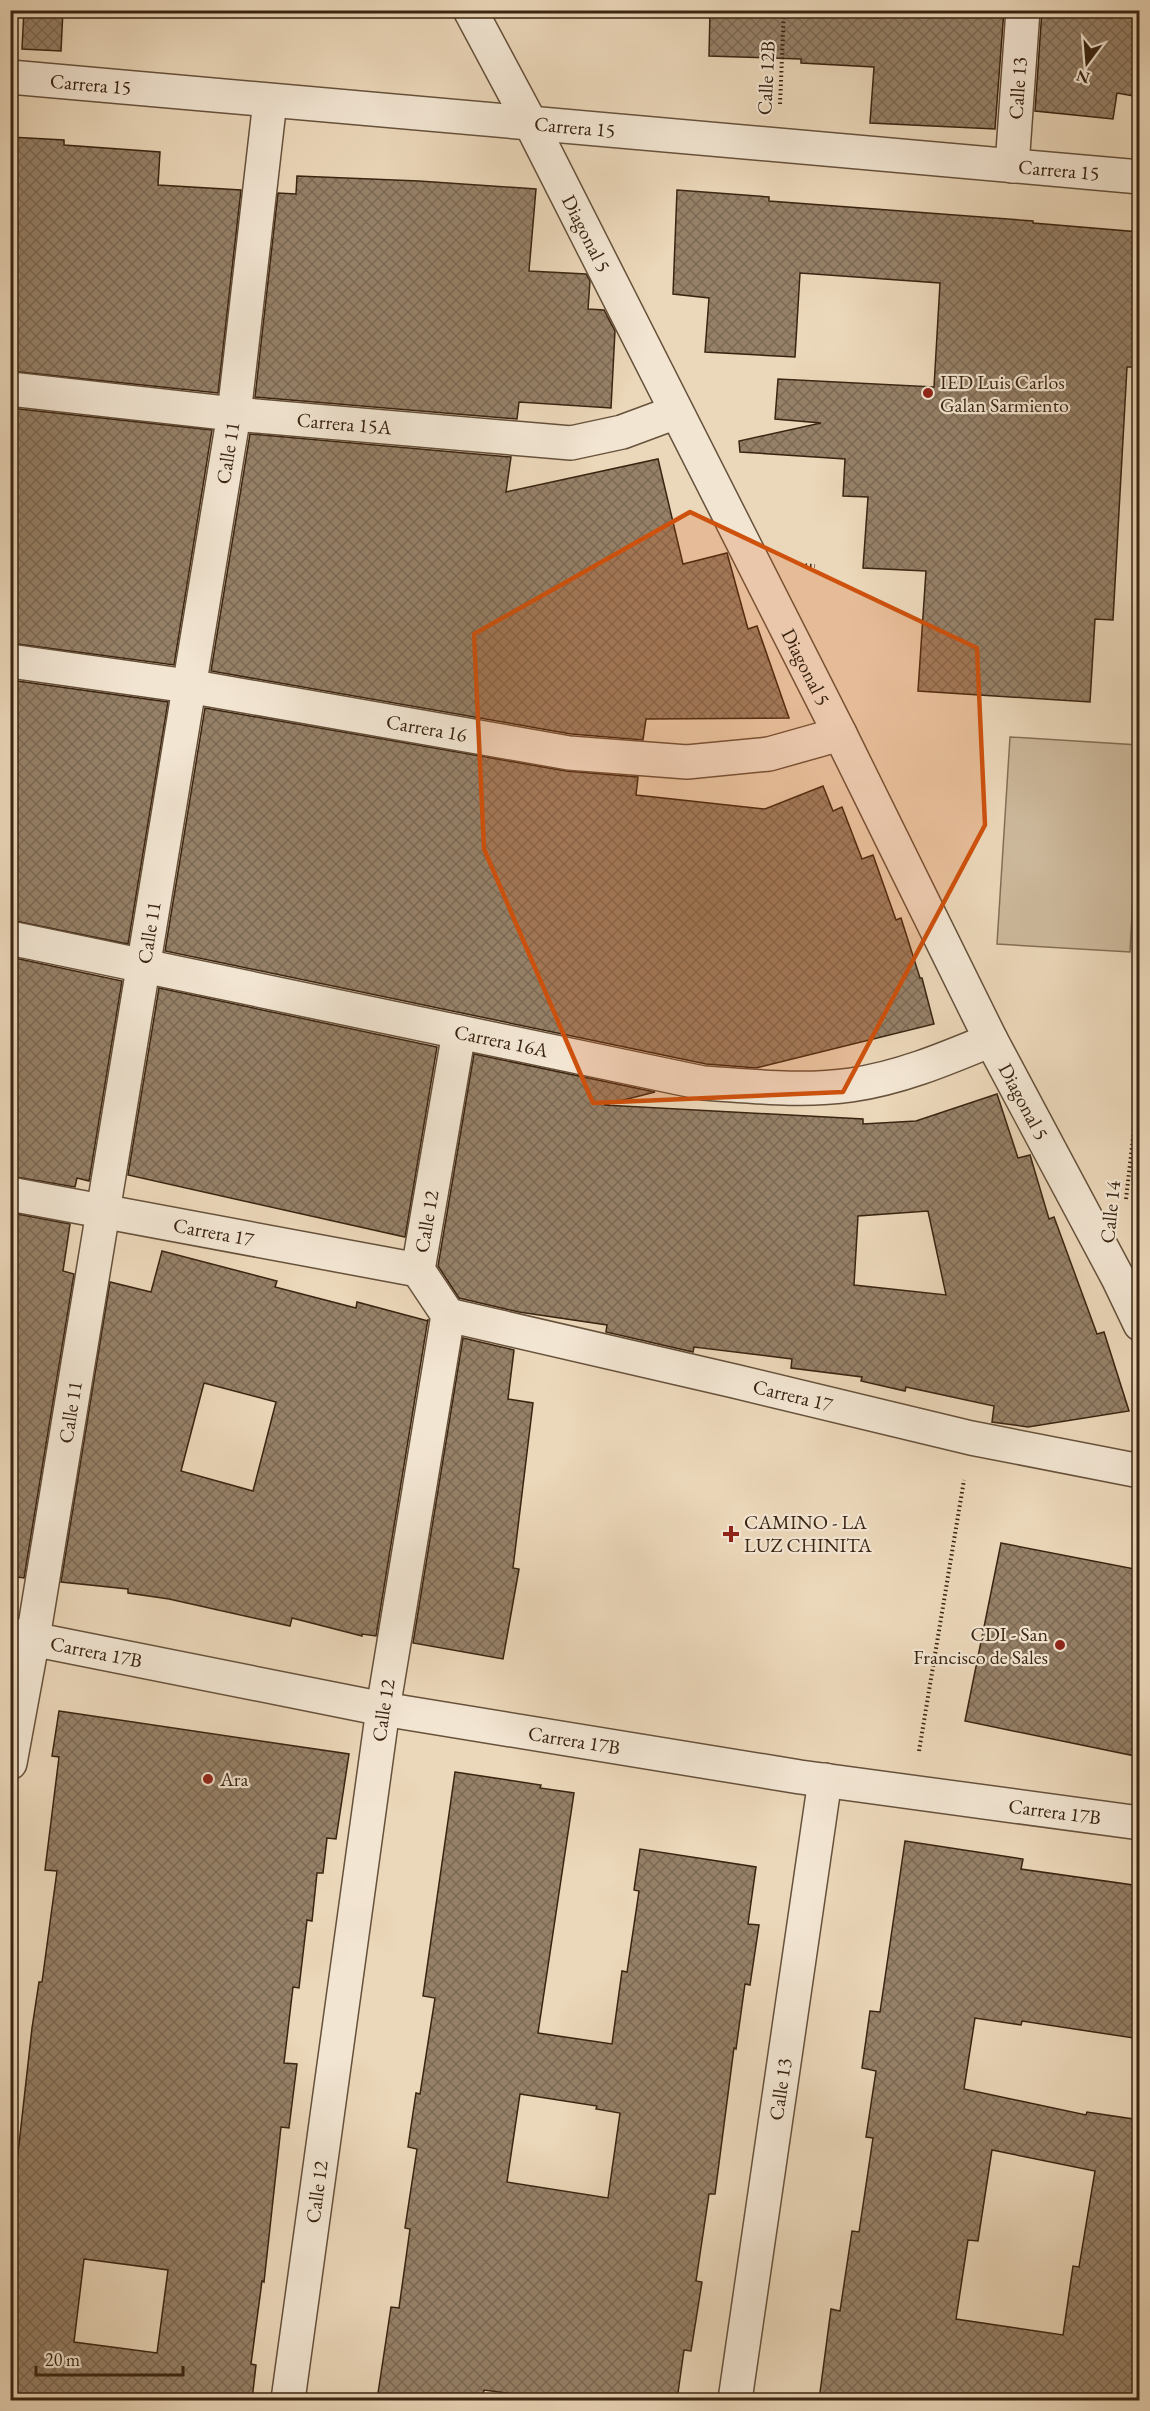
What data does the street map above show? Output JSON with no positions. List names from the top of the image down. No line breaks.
{"streets":{"street":["Carrera 15","Calle 13","Diagonal 5","Carrera 15A","Calle 11","Carrera 16","Carrera 16A","Calle 12","Carrera 17","Carrera 17B"],"path":["Calle 12B","Calle 14"]},"crossings":[["Calle 12B","Carrera 15"],["Carrera 15","Calle 13"],["Carrera 15","Diagonal 5"],["Carrera 15","Calle 11"],["Calle 13","Carrera 17B"],["Diagonal 5","Carrera 15A"],["Diagonal 5","Carrera 16"],["Diagonal 5","Carrera 16A"],["Carrera 15A","Calle 11"],["Calle 11","Carrera 16"],["Calle 11","Carrera 16A"],["Calle 11","Carrera 17"],["Calle 11","Carrera 17B"],["Carrera 16A","Calle 12"],["Calle 12","Carrera 17"],["Calle 12","Carrera 17B"]],"places":{"other":["IED Luis Carlos Galan Sarmiento","CDI - San Francisco de Sales","Ara"],"health":["CAMINO - LA LUZ CHINITA"]},"scale_bar":"20 m","north":"bottom"}
